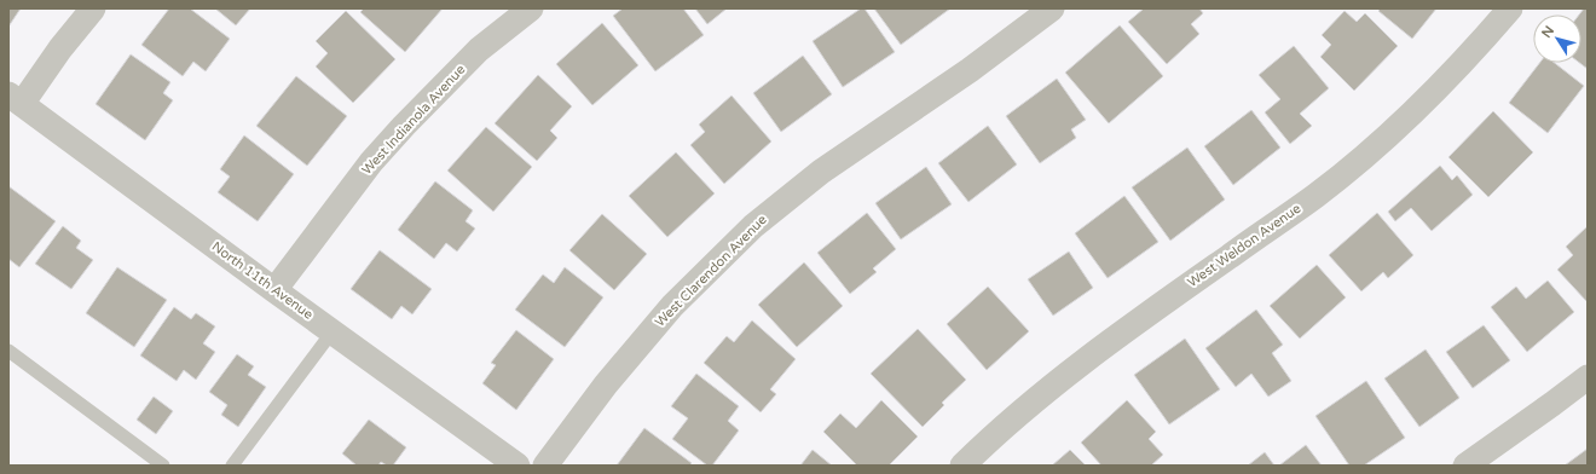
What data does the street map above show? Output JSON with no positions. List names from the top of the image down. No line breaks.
{"streets":{"street":["West Indianola Avenue","West Weldon Avenue","West Clarendon Avenue","North 11th Avenue"]},"crossings":[["West Indianola Avenue","North 11th Avenue"]],"north":"top left"}
